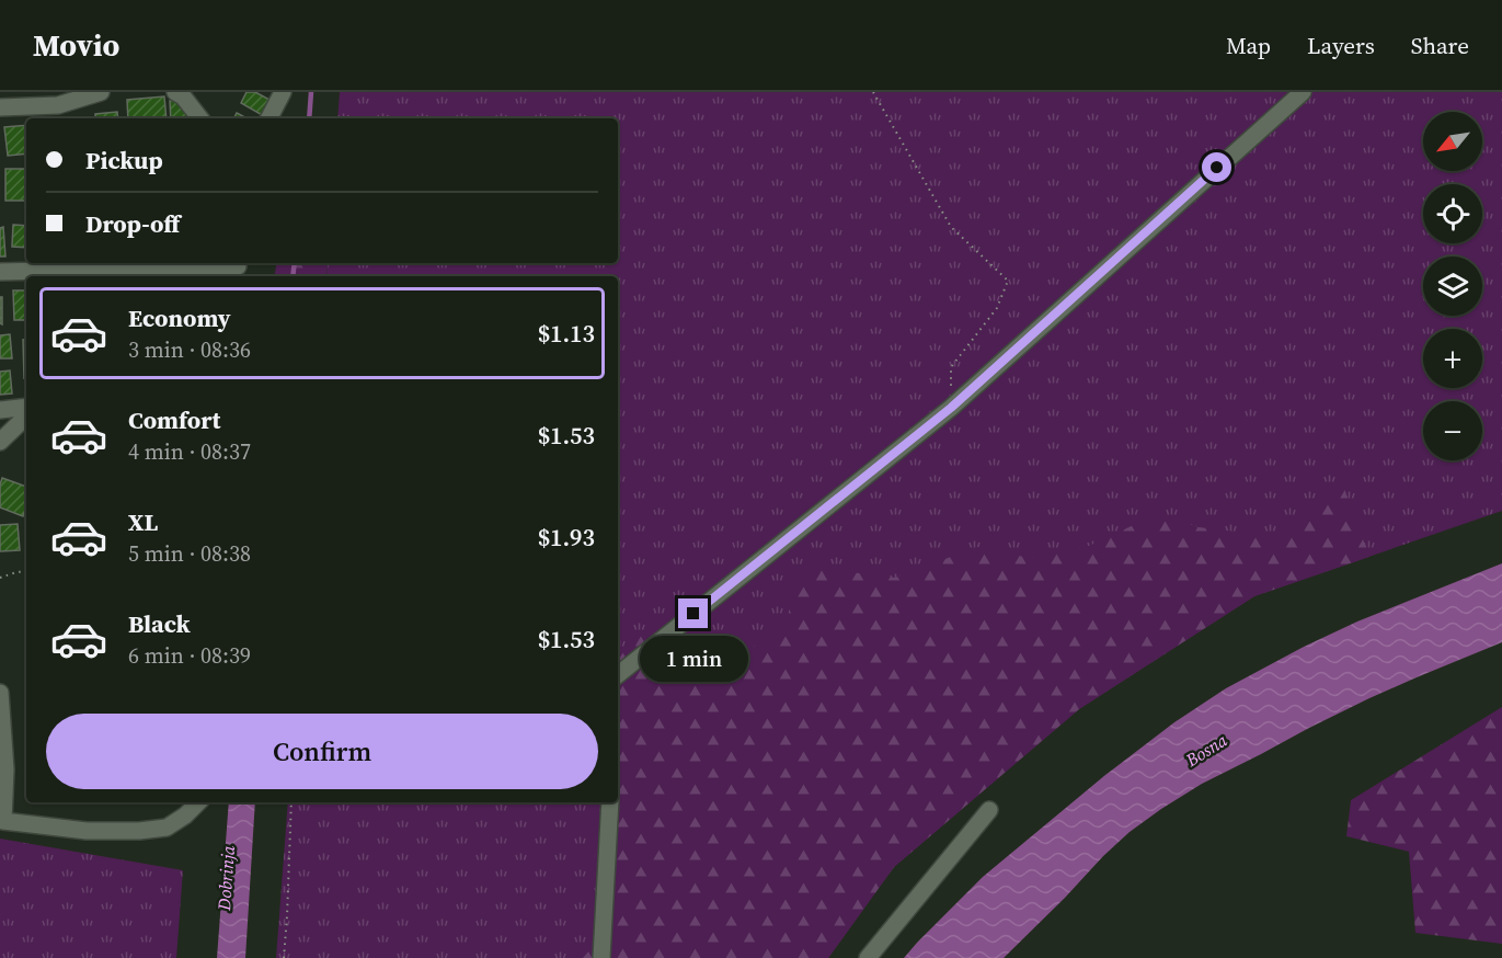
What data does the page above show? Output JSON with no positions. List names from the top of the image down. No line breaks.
{"water":["Bosna","Dobrinja"],"north":"bottom left","page":{"header":"Movio","nav":["Map","Layers","Share"],"map_buttons":["+","−"],"banner":["Pickup","Drop-off"],"list":[{"name":"Economy","note":"3 min · 08:36","value":"$1.13"},{"name":"Comfort","note":"4 min · 08:37","value":"$1.53"},{"name":"XL","note":"5 min · 08:38","value":"$1.93"},{"name":"Black","note":"6 min · 08:39","value":"$1.53"}],"bubble":"1 min","buttons":"Confirm"}}
